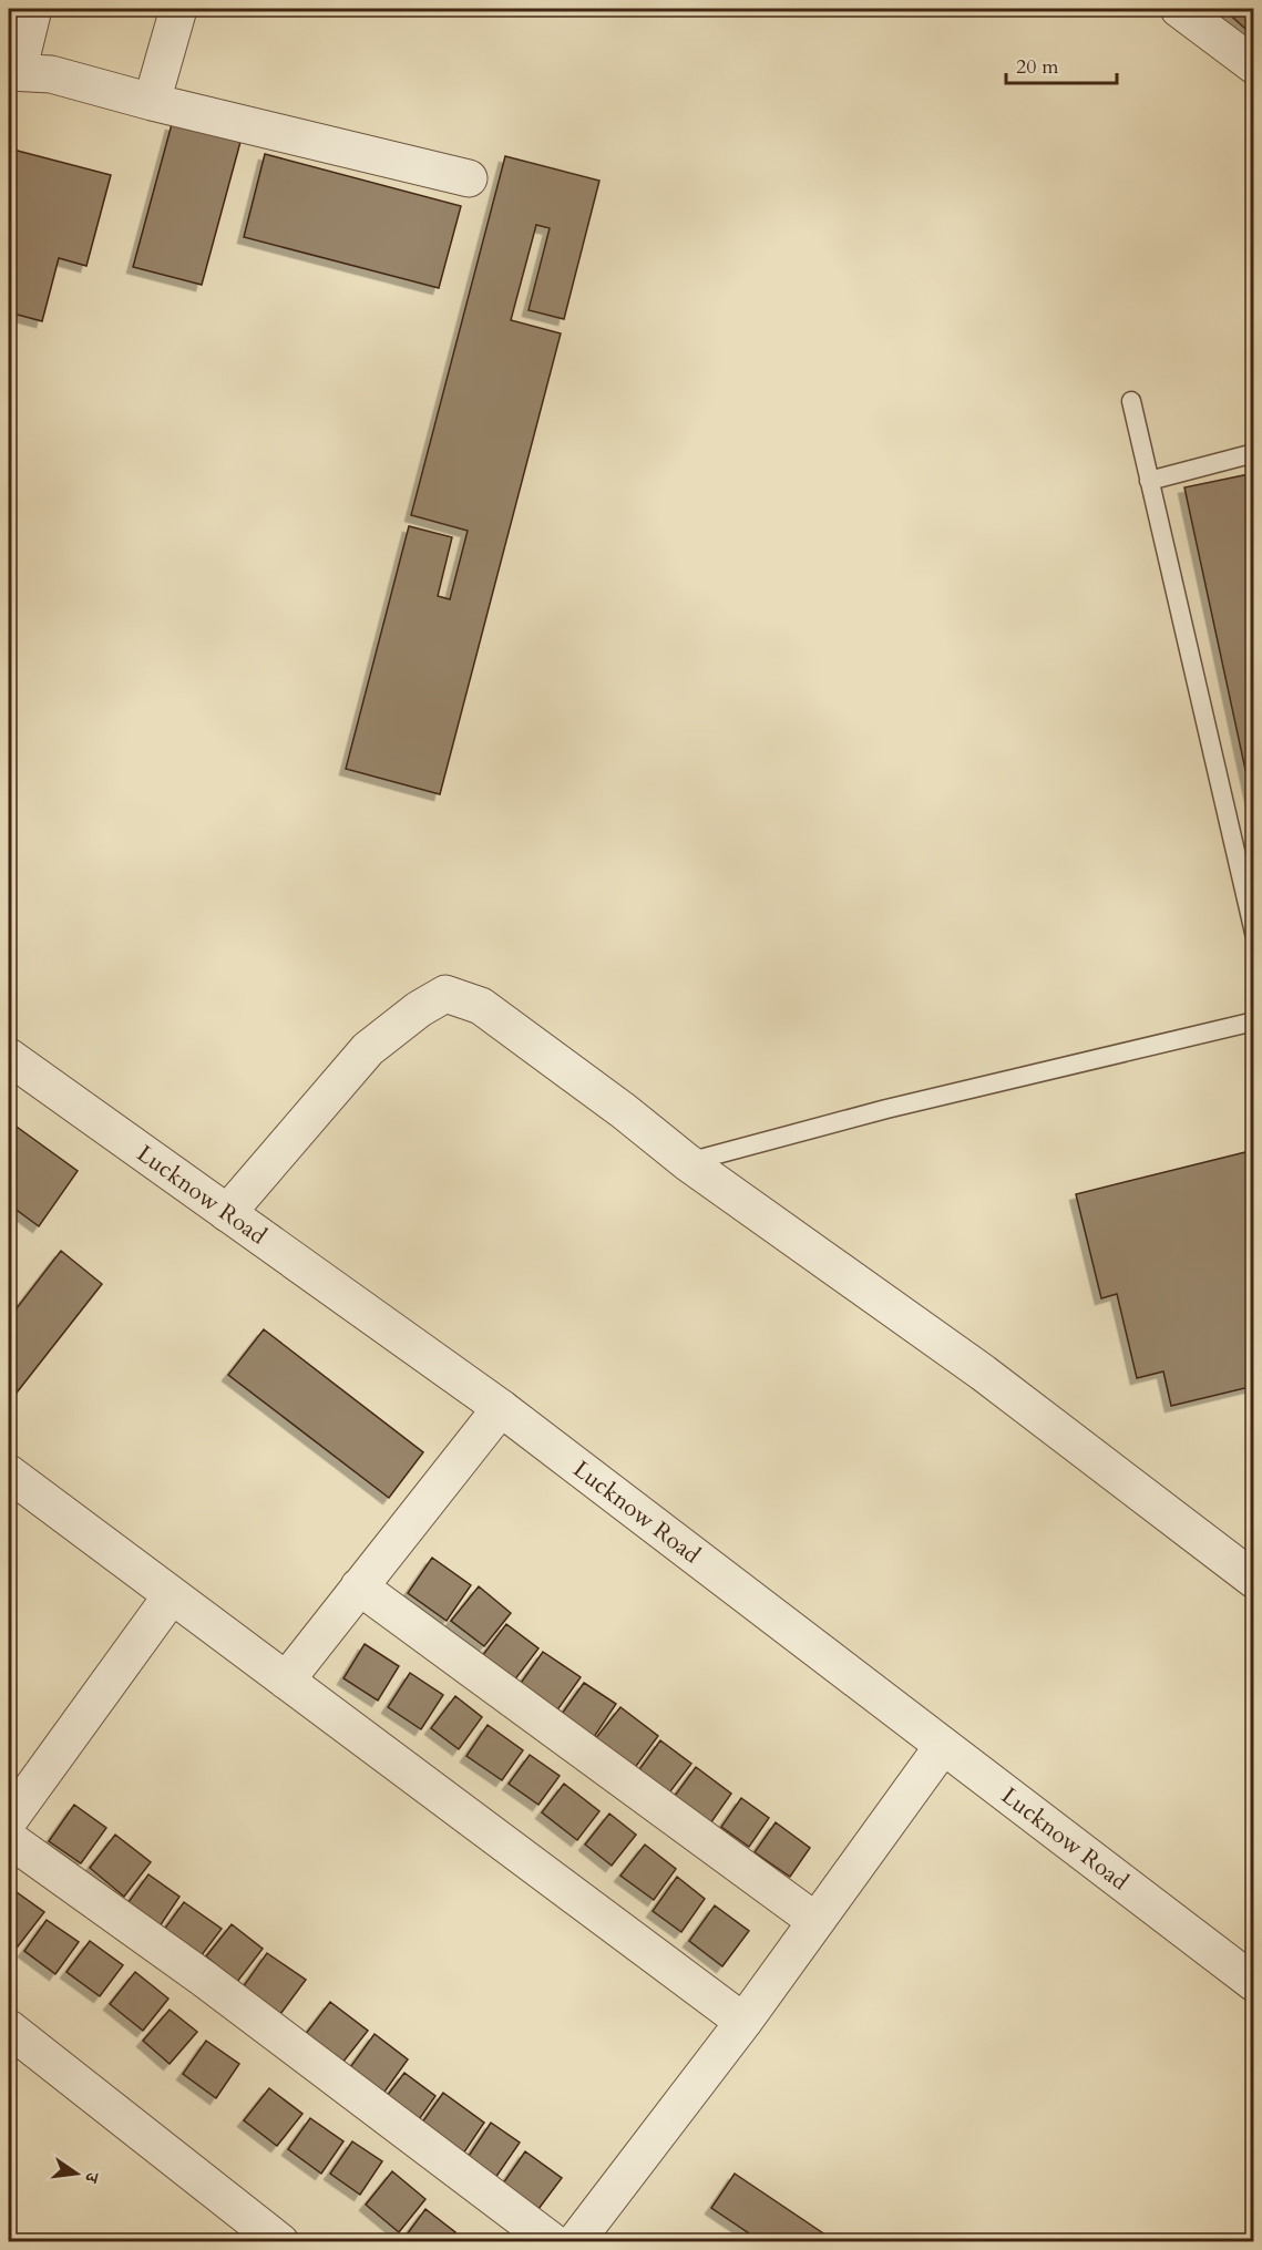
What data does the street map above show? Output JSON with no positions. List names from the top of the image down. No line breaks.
{"streets":{"street":["Lucknow Road"]},"scale_bar":"20 m","north":"right"}
